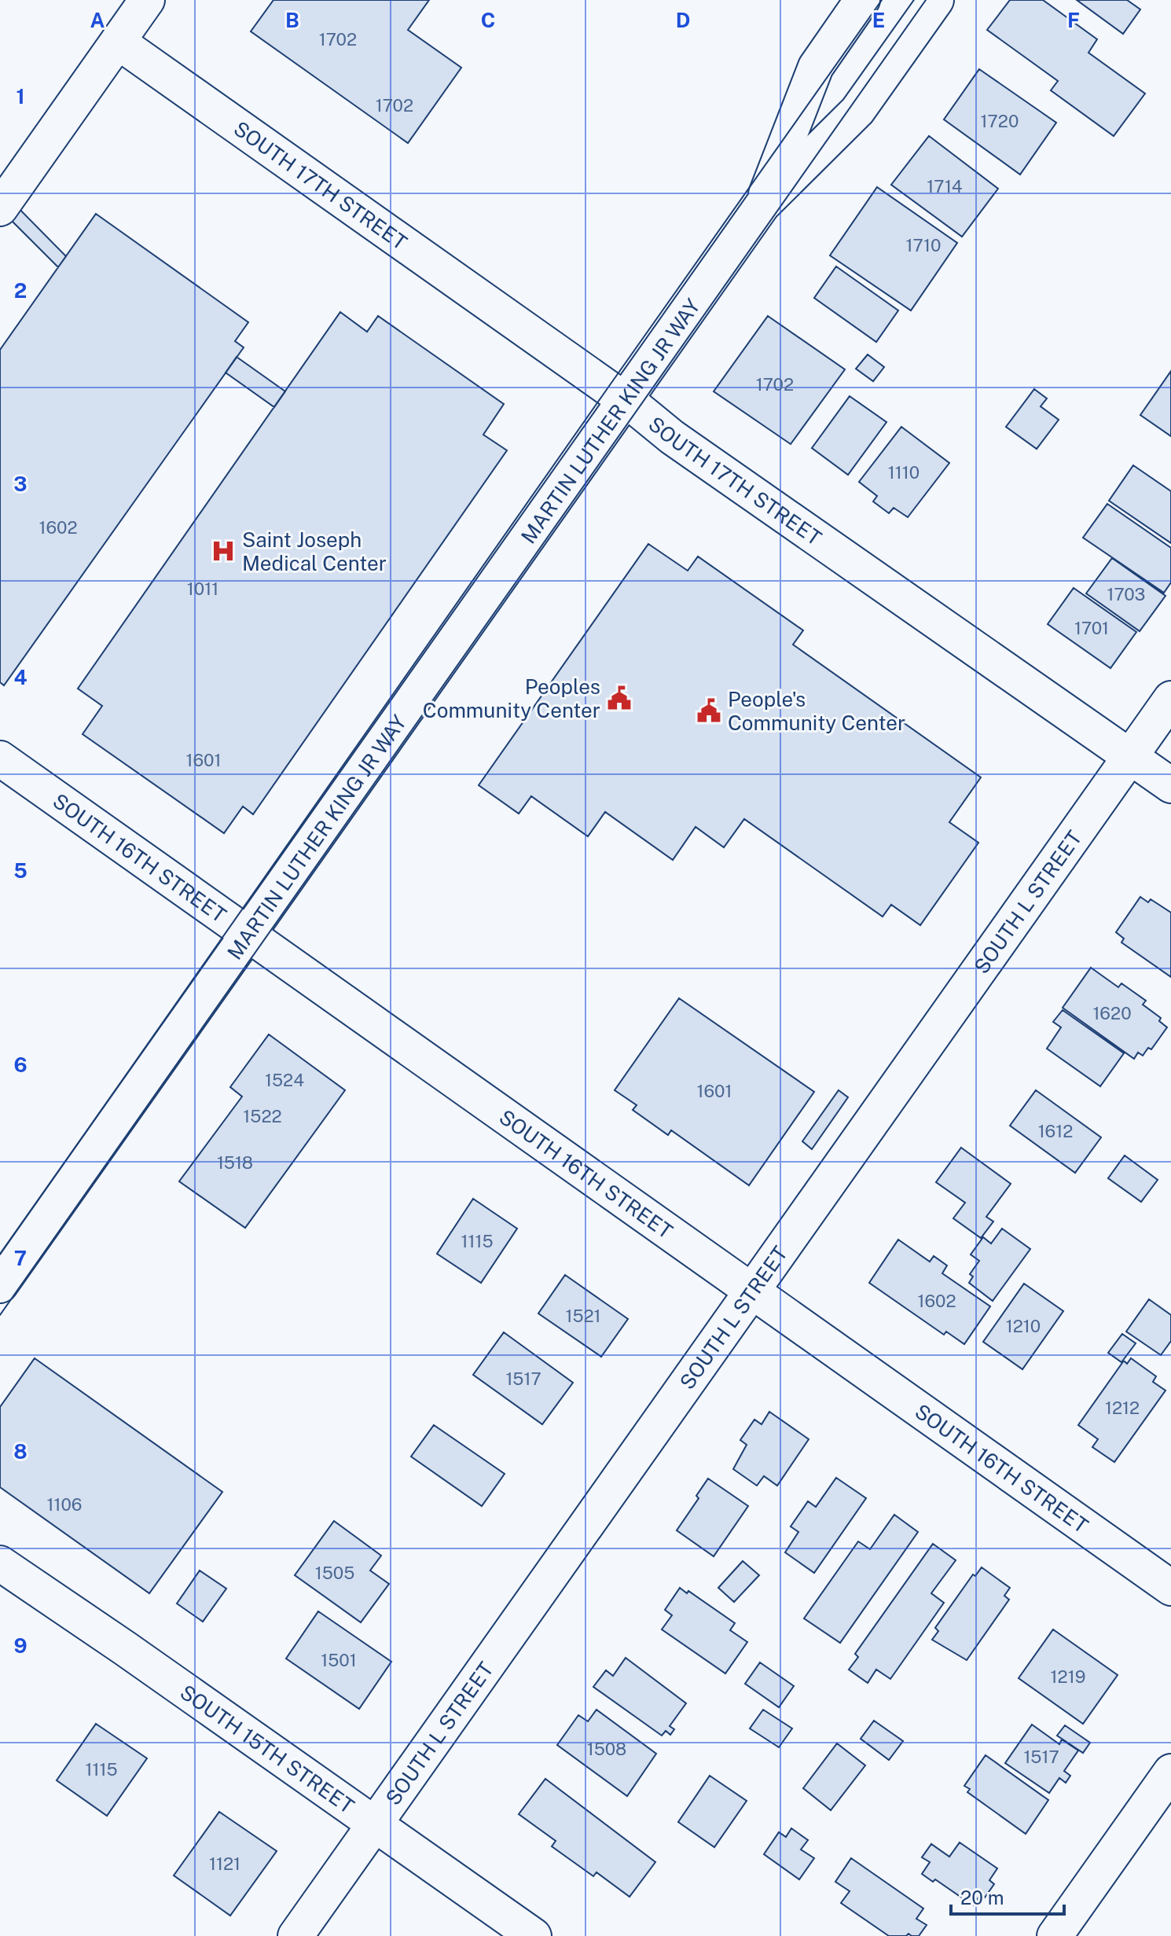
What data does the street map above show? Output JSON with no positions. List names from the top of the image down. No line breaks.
{"streets":{"street":["SOUTH 17TH STREET","MARTIN LUTHER KING JR WAY","SOUTH 16TH STREET","SOUTH L STREET","SOUTH 15TH STREET"]},"crossings":[["SOUTH 17TH STREET","MARTIN LUTHER KING JR WAY"],["SOUTH 17TH STREET","SOUTH L STREET"],["MARTIN LUTHER KING JR WAY","SOUTH 16TH STREET"],["SOUTH 16TH STREET","SOUTH L STREET"],["SOUTH L STREET","SOUTH 15TH STREET"]],"places":{"hospital":["Saint Joseph Medical Center"],"public building":["Peoples Community Center","People's Community Center"]},"house_numbers":["1702","1702","1720","1714","1710","1702","1110","1602","1011","1703","1701","1601","1620","1524","1601","1522","1612","1518","1115","1602","1521","1210","1517","1212","1106","1505","1501","1219","1508","1517","1115","1121"],"scale_bar":"20 m","grid":{"columns":["A","B","C","D","E","F"],"rows":["1","2","3","4","5","6","7","8","9"]}}
